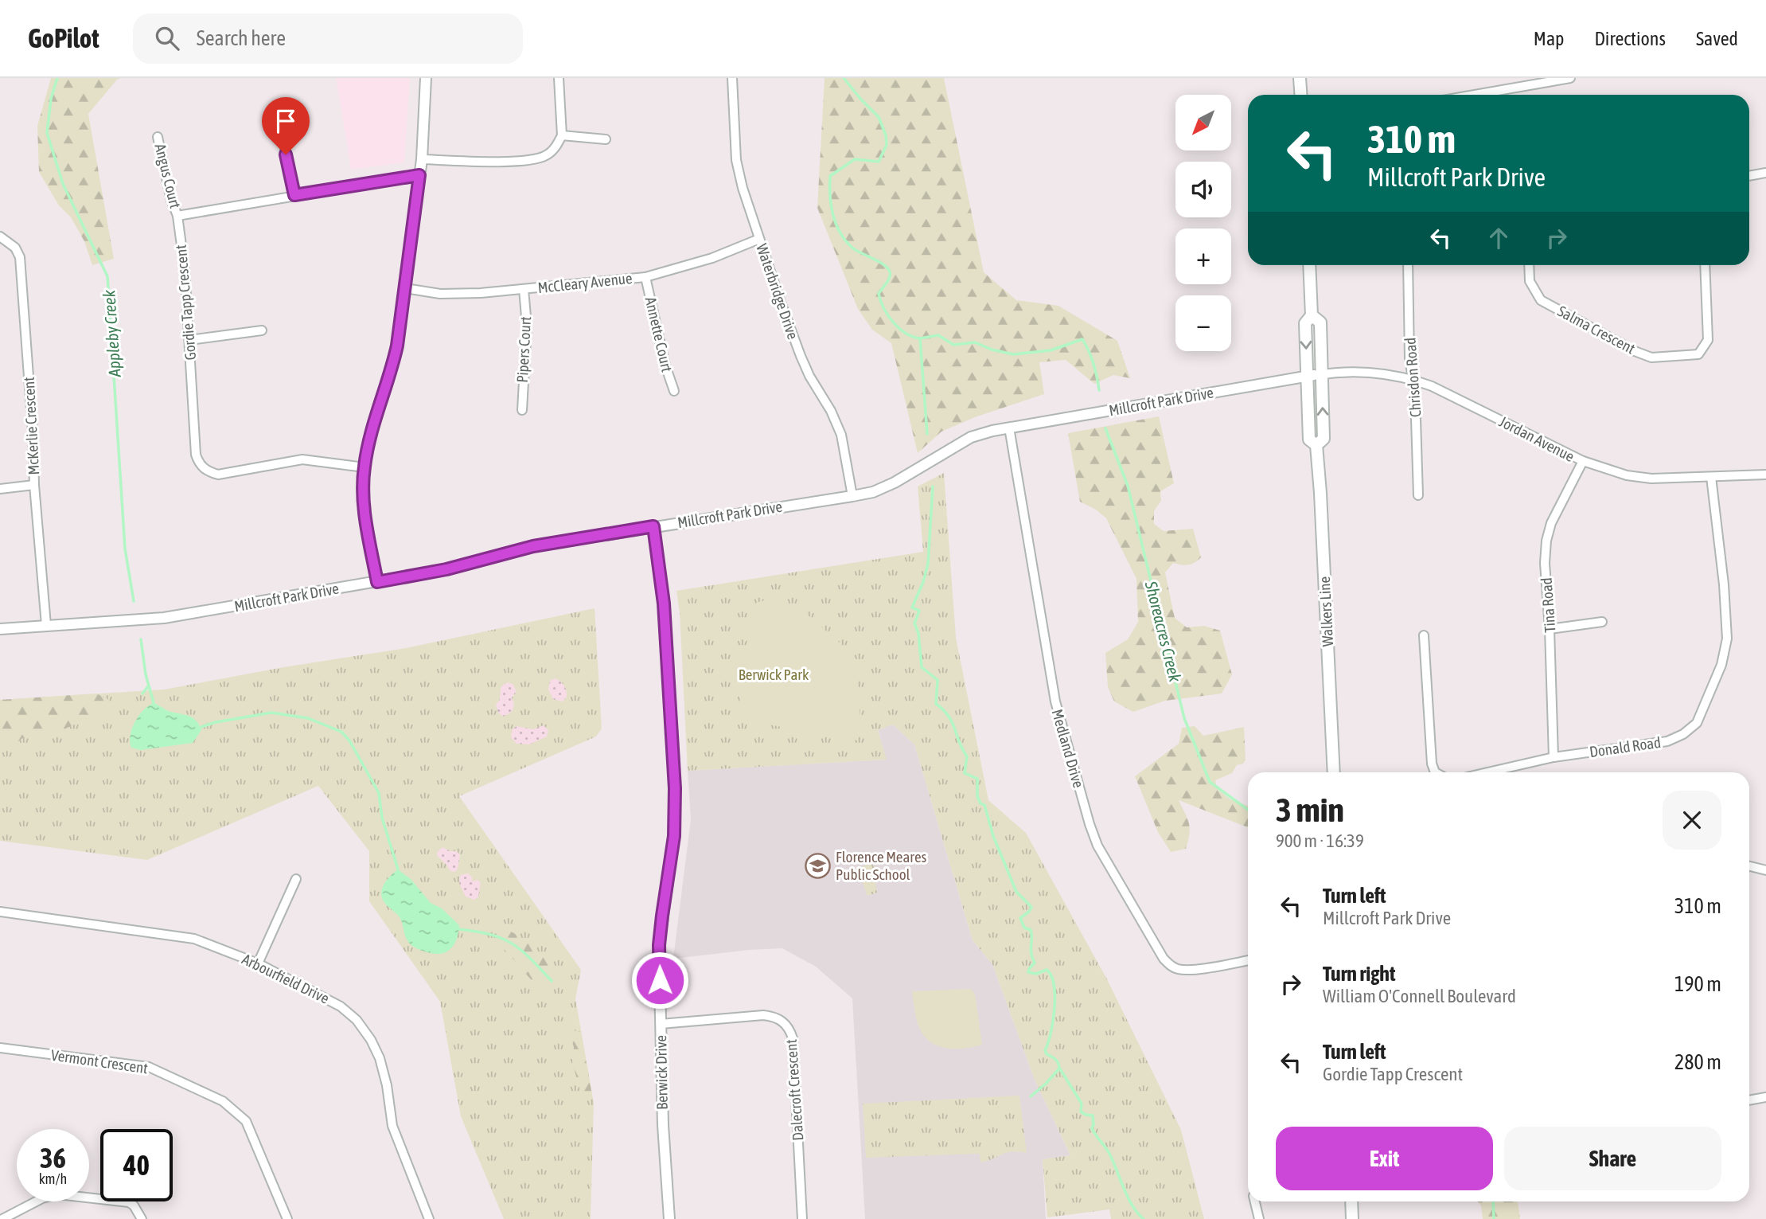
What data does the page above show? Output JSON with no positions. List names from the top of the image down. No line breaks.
{"streets":{"main road":["Walkers Line"],"street":["Angus Court","McCleary Avenue","Waterbridge Drive","Gordie Tapp Crescent","Salma Crescent","Annette Court","Pipers Court","Chrisdon Road","Millcroft Park Drive","McKerlie Crescent","Jordan Avenue","Tina Road","Donald Road","Medland Drive","Arbourfield Drive","Vermont Crescent","Berwick Drive","Dalecroft Crescent"]},"crossings":[["Angus Court","Gordie Tapp Crescent"],["McCleary Avenue","Waterbridge Drive"],["McCleary Avenue","Annette Court"],["McCleary Avenue","Pipers Court"],["Waterbridge Drive","Millcroft Park Drive"],["Chrisdon Road","Jordan Avenue"],["Millcroft Park Drive","McKerlie Crescent"],["Millcroft Park Drive","Jordan Avenue"],["Millcroft Park Drive","Walkers Line"],["Millcroft Park Drive","Medland Drive"],["Millcroft Park Drive","Berwick Drive"],["Jordan Avenue","Tina Road"],["Jordan Avenue","Walkers Line"],["Jordan Avenue","Donald Road"],["Tina Road","Donald Road"],["Berwick Drive","Dalecroft Crescent"]],"water":["Appleby Creek","Shoreacres Creek"],"parks":["Berwick Park"],"places":{"school or university":["Florence Meares Public School"]},"north":"bottom left","page":{"header":"GoPilot","search":"Search here","nav":["Map","Directions","Saved"],"map_buttons":["+","−"],"turn":["310 m","Millcroft Park Drive"],"heading":["3 min","900 m · 16:39"],"list":[{"name":"Turn left","note":"Millcroft Park Drive","value":"310 m"},{"name":"Turn right","note":"William O'Connell Boulevard","value":"190 m"},{"name":"Turn left","note":"Gordie Tapp Crescent","value":"280 m"}],"buttons":["Exit","Share"],"speed":"36 km/h","limit":"40"}}
